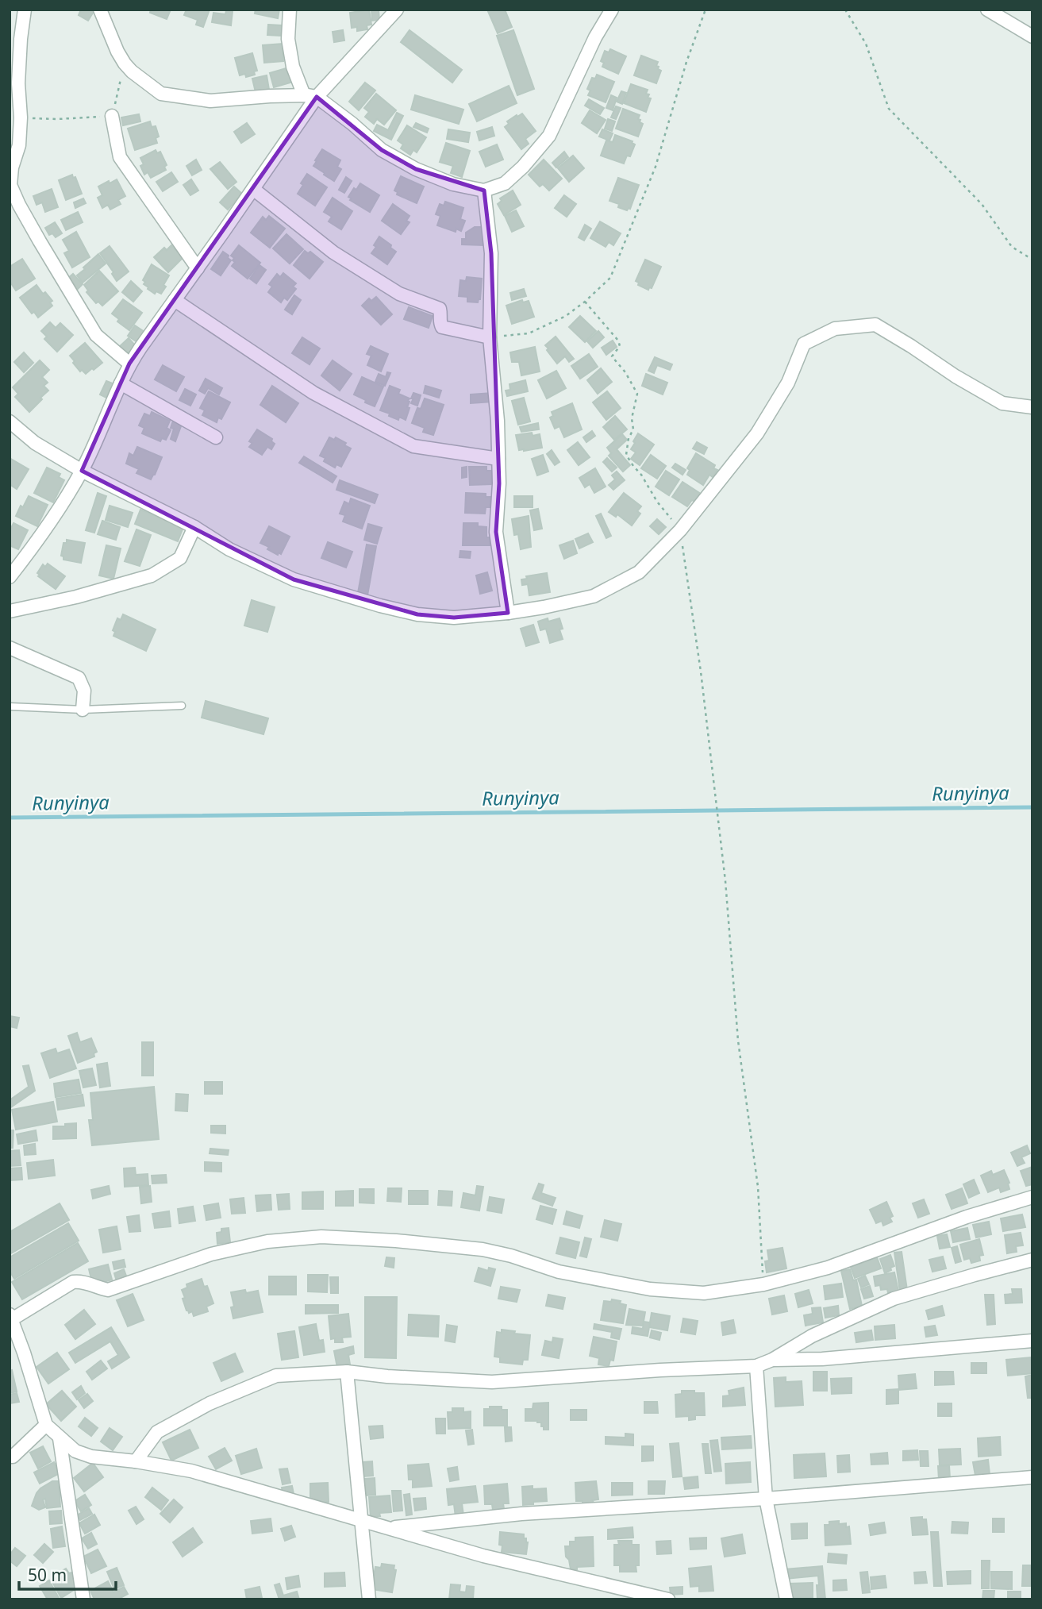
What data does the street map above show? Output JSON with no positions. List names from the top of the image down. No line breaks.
{"water":["Runyinya"],"scale_bar":"50 m"}
